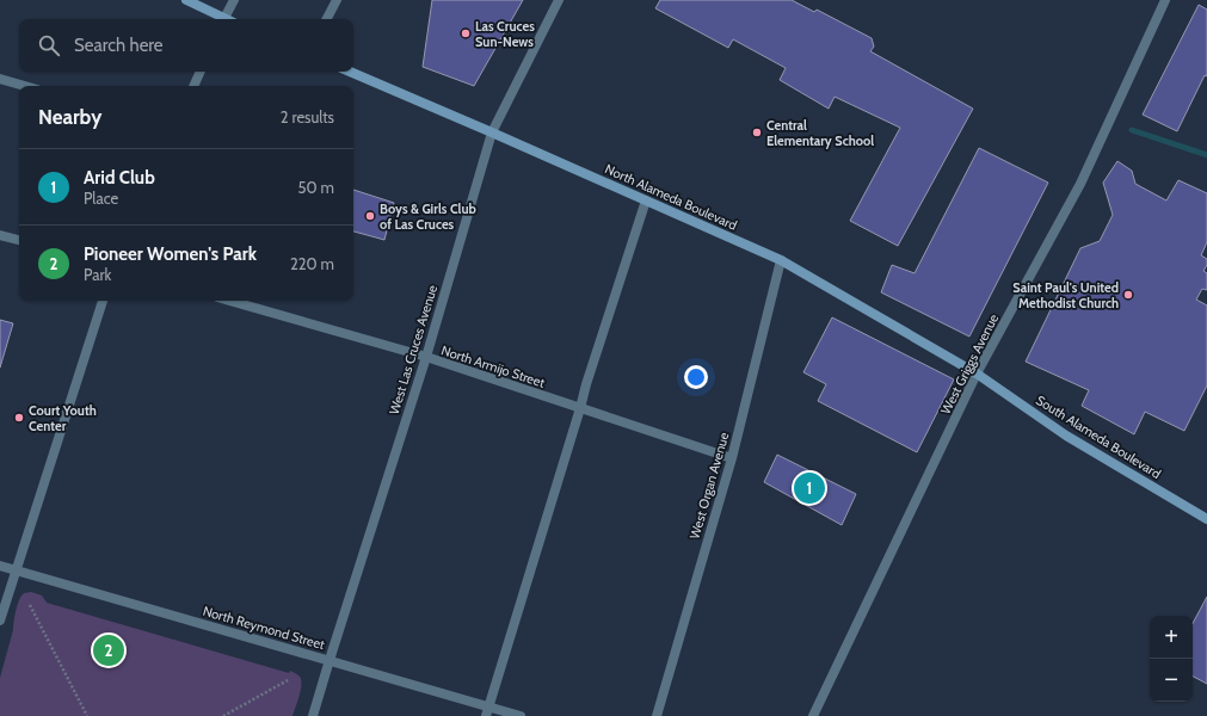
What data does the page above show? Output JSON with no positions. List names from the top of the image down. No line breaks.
{"streets":{"main road":["North Alameda Boulevard","South Alameda Boulevard"],"street":["West Las Cruces Avenue","West Griggs Avenue","North Armijo Street","West Organ Avenue","North Reymond Street"]},"crossings":[["North Alameda Boulevard","West Las Cruces Avenue"],["North Alameda Boulevard","West Griggs Avenue"],["North Alameda Boulevard","South Alameda Boulevard"],["North Alameda Boulevard","West Organ Avenue"],["West Las Cruces Avenue","North Armijo Street"],["West Las Cruces Avenue","North Reymond Street"],["West Griggs Avenue","South Alameda Boulevard"],["North Armijo Street","West Organ Avenue"]],"places":["Las Cruces Sun-News","Central Elementary School","Boys & Girls Club of Las Cruces","Saint Paul's United Methodist Church","Court Youth Center"],"page":{"search":"Search here","heading":["Nearby","2 results"],"list":[{"mark":"1","name":"Arid Club","note":"Place","value":"50 m"},{"mark":"2","name":"Pioneer Women's Park","note":"Park","value":"220 m"}],"pins":["1","2"],"map_buttons":["+","−"]}}
